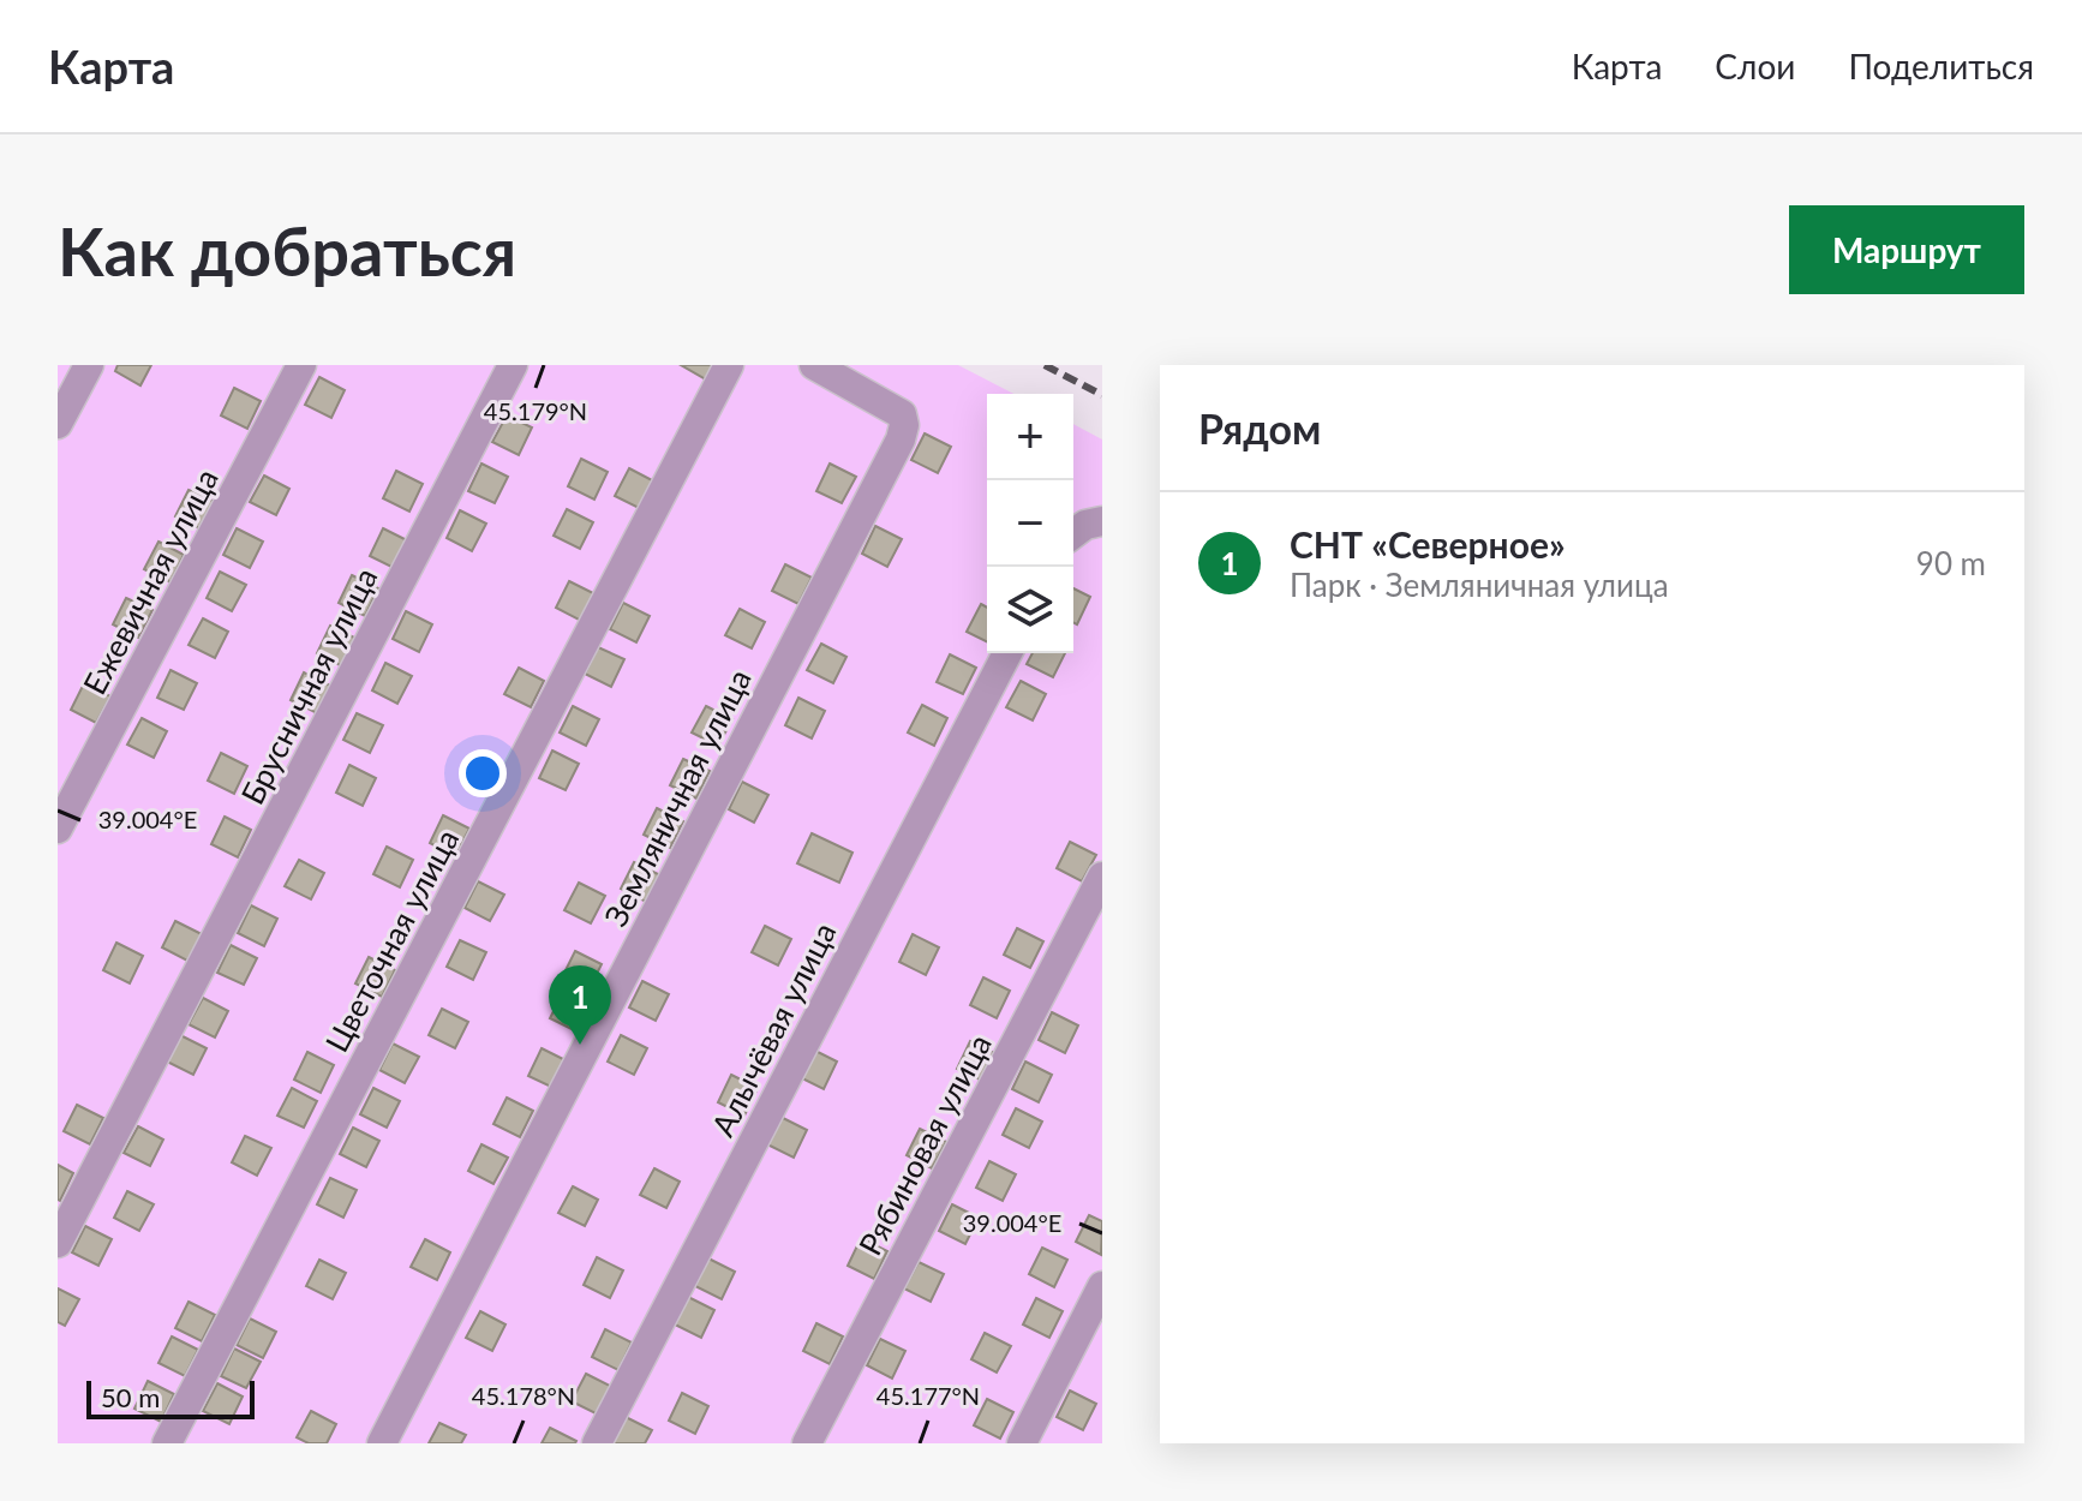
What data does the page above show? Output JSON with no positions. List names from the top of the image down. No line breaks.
{"streets":{"street":["Ежевичная улица","Брусничная улица","Земляничная улица","Цветочная улица","Алычёвая улица","Рябиновая улица"]},"scale_bar":"50 m","page":{"header":"Карта","nav":["Карта","Слои","Поделиться"],"buttons":"Маршрут","title":"Как добраться","heading":"Рядом","map_buttons":["+","−"],"list":[{"mark":"1","name":"СНТ «Северное»","note":"Парк · Земляничная улица","value":"90 m"}],"pins":"1","scale":"50 m"},"coordinates":["45.179°N","39.004°E","45.178°N","45.177°N"]}
